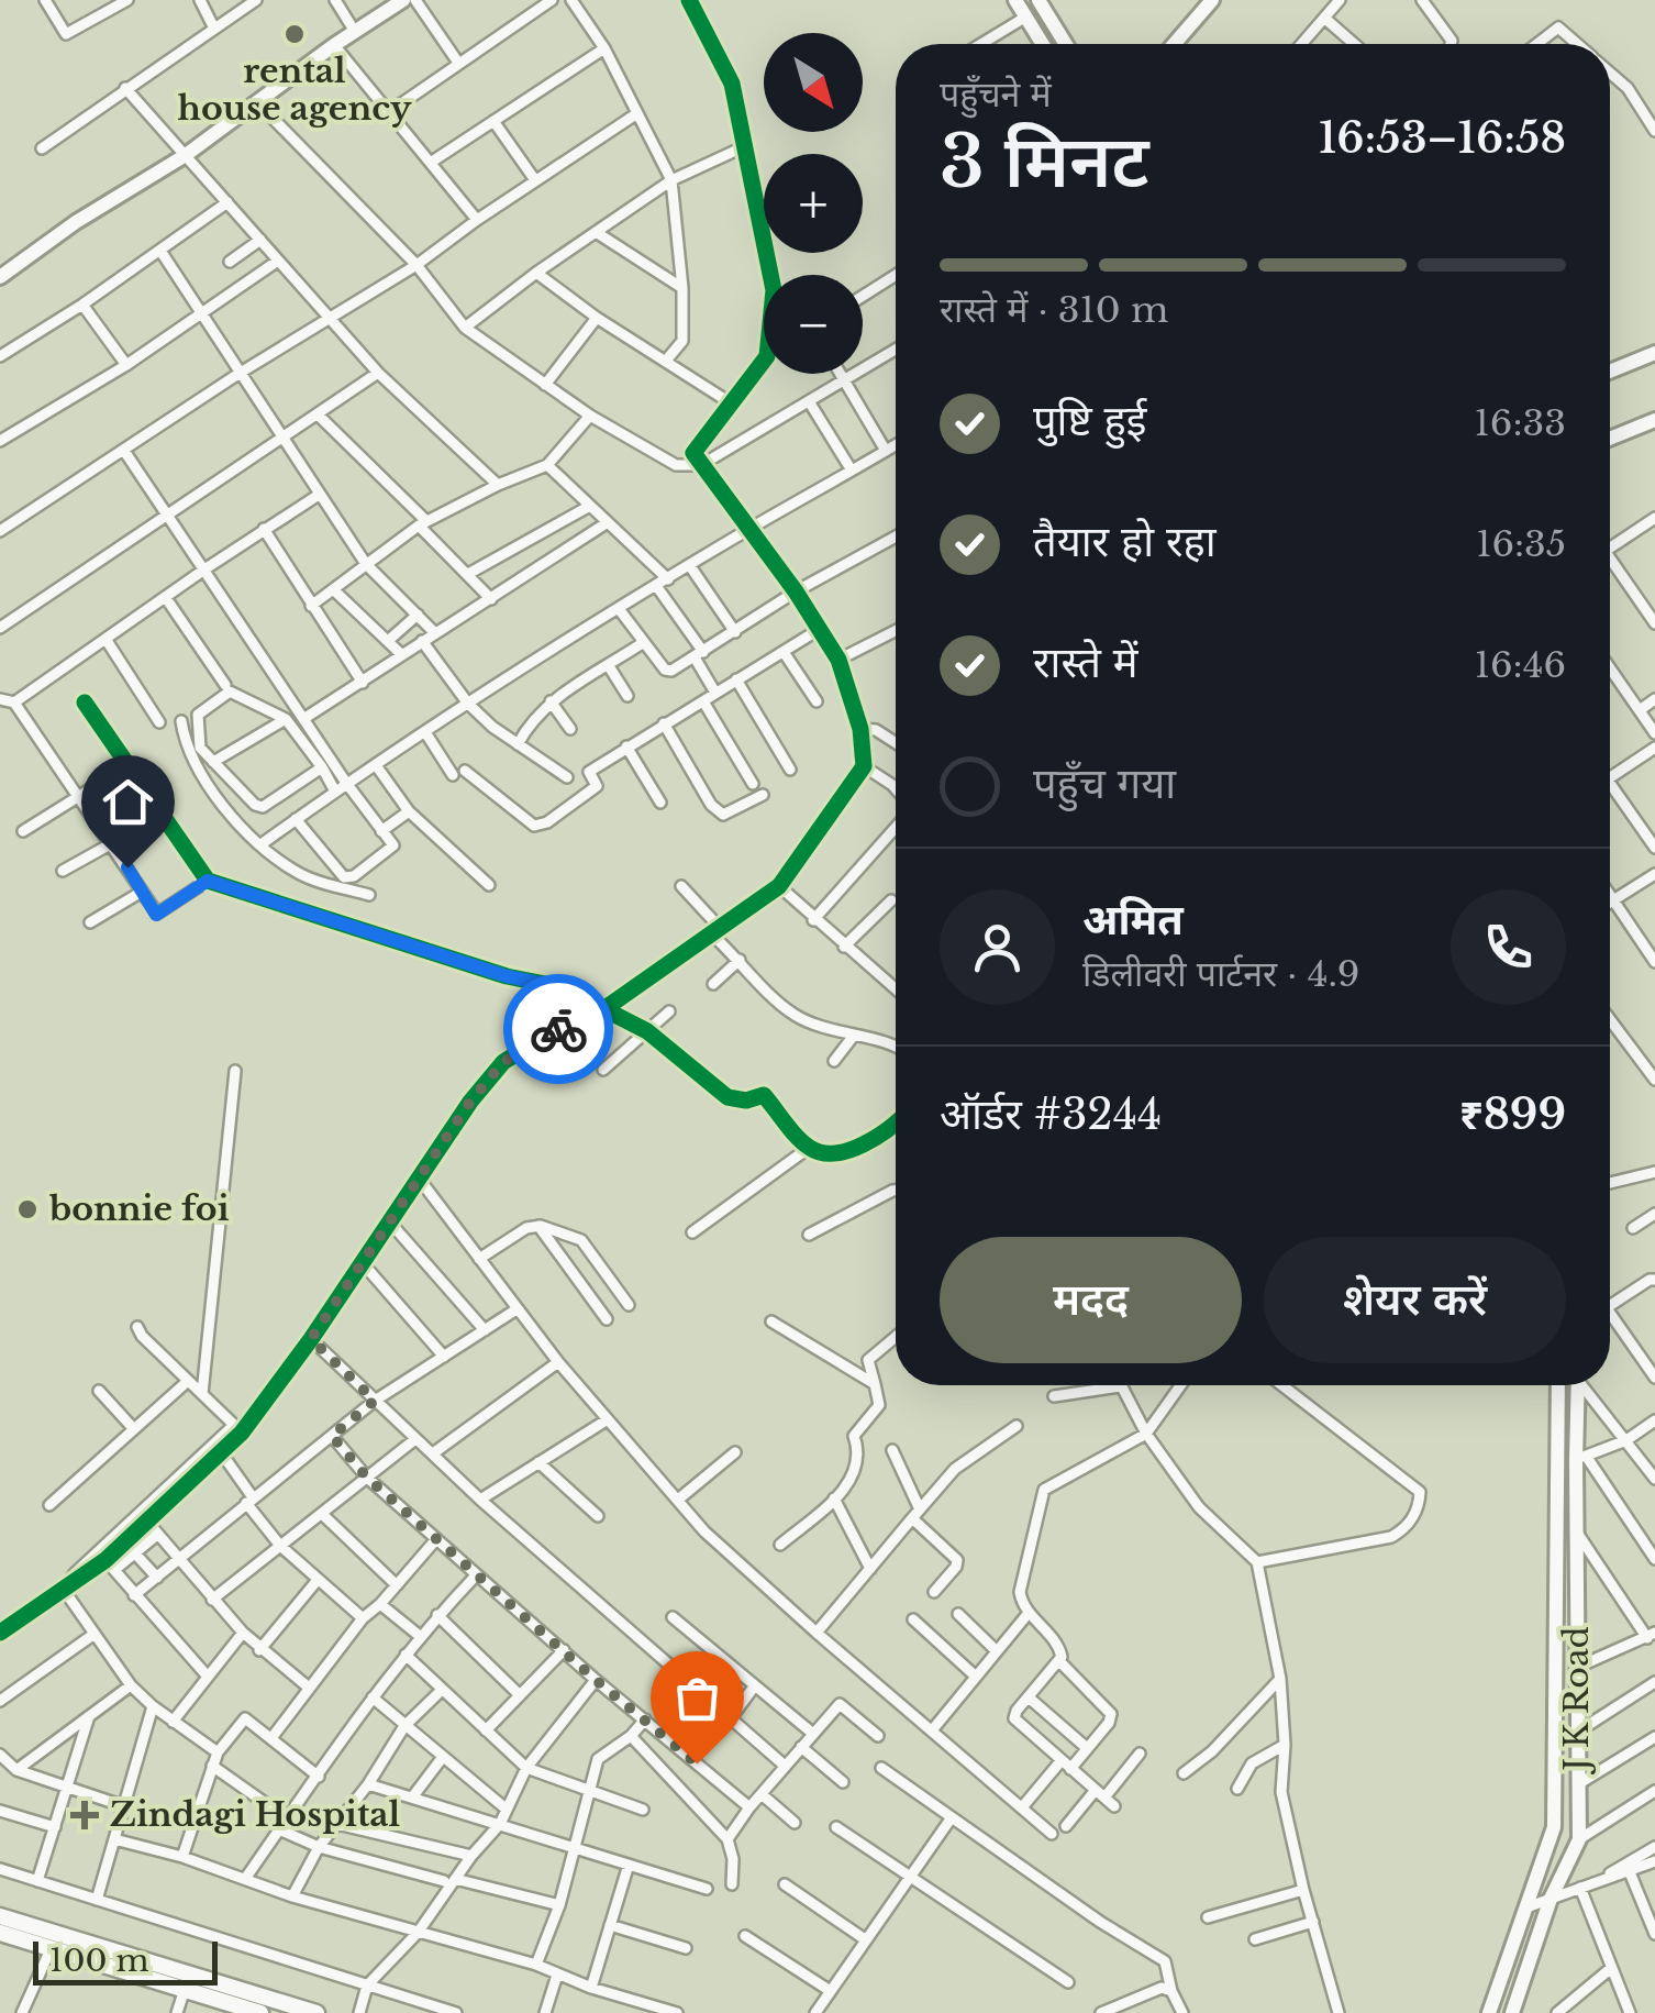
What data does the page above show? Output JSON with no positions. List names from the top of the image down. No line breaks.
{"streets":{"street":["J K Road"]},"places":{"other":["rental house agency","bonnie foi"],"health":["Zindagi Hospital"]},"scale_bar":"100 m","north":"bottom right","page":{"map_buttons":["+","−"],"heading":["3 मिनट","पहुँचने में","16:53–16:58"],"panel":["अमित","डिलीवरी पार्टनर · 4.9","ऑर्डर #3244","₹899"],"bar":"रास्ते में · 310 m","list":[["पुष्टि हुई","16:33"],["तैयार हो रहा","16:35"],["रास्ते में","16:46"],"पहुँच गया"],"buttons":["मदद","शेयर करें"],"scale":"100 m"}}
